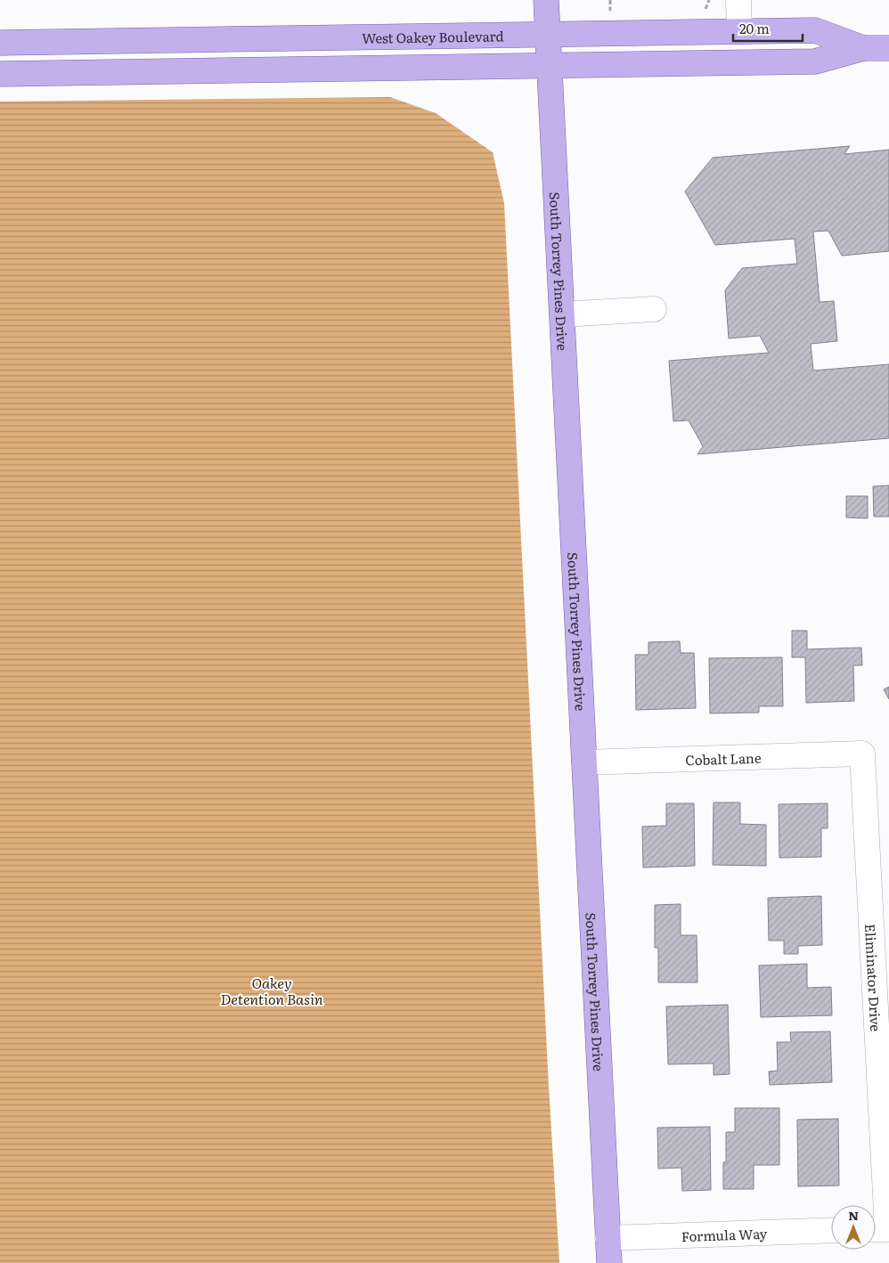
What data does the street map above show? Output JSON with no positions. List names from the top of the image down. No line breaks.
{"streets":{"main road":["West Oakey Boulevard","South Torrey Pines Drive"],"street":["Cobalt Lane","Eliminator Drive","Formula Way"]},"crossings":[["West Oakey Boulevard","South Torrey Pines Drive"],["South Torrey Pines Drive","Cobalt Lane"],["South Torrey Pines Drive","Formula Way"],["Cobalt Lane","Eliminator Drive"]],"water":["Oakey Detention Basin"],"scale_bar":"20 m","north":"top"}
